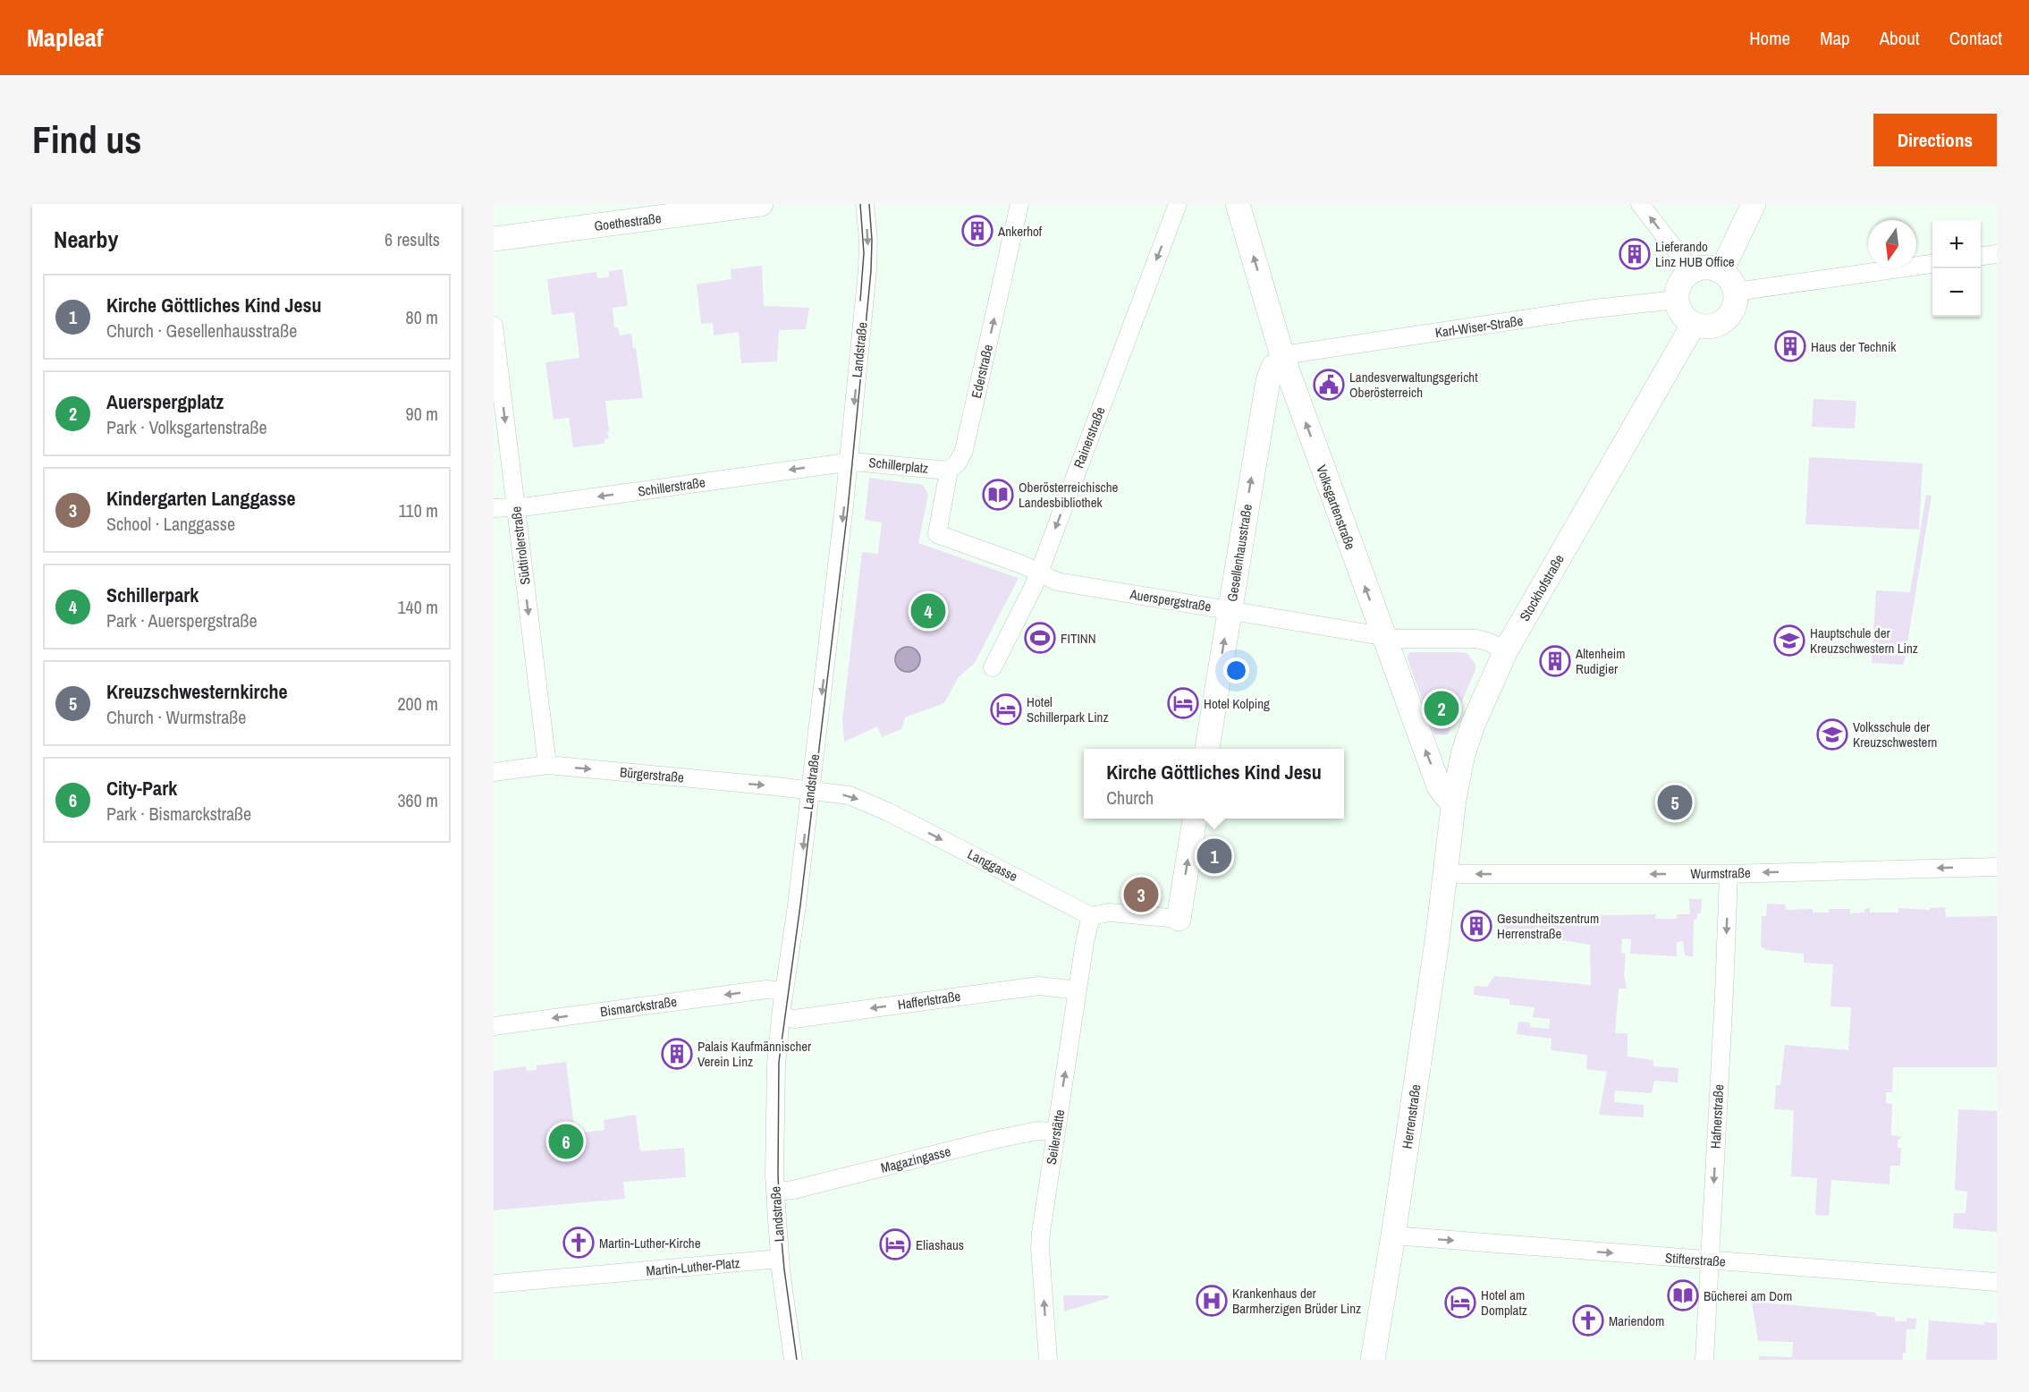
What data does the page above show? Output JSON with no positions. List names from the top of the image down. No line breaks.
{"streets":{"street":["Goethestraße","Karl-Wiser-Straße","Landstraße","Ederstraße","Rainerstraße","Schillerplatz","Schillerstraße","Volksgartenstraße","Südtirolerstraße","Gesellenhausstraße","Stockhofstraße","Auerspergstraße","Bürgerstraße","Langgasse","Wurmstraße","Hafferlstraße","Bismarckstraße","Herrenstraße","Hafnerstraße","Seilerstätte","Magazingasse","Stifterstraße","Martin-Luther-Platz"]},"crossings":[["Karl-Wiser-Straße","Volksgartenstraße"],["Karl-Wiser-Straße","Gesellenhausstraße"],["Karl-Wiser-Straße","Stockhofstraße"],["Landstraße","Schillerplatz"],["Landstraße","Schillerstraße"],["Landstraße","Bürgerstraße"],["Landstraße","Langgasse"],["Landstraße","Hafferlstraße"],["Landstraße","Bismarckstraße"],["Landstraße","Magazingasse"],["Landstraße","Martin-Luther-Platz"],["Ederstraße","Schillerplatz"],["Ederstraße","Auerspergstraße"],["Rainerstraße","Auerspergstraße"],["Schillerplatz","Schillerstraße"],["Schillerstraße","Südtirolerstraße"],["Volksgartenstraße","Gesellenhausstraße"],["Volksgartenstraße","Stockhofstraße"],["Volksgartenstraße","Auerspergstraße"],["Südtirolerstraße","Bürgerstraße"],["Gesellenhausstraße","Auerspergstraße"],["Stockhofstraße","Auerspergstraße"],["Stockhofstraße","Wurmstraße"],["Stockhofstraße","Herrenstraße"],["Bürgerstraße","Langgasse"],["Langgasse","Seilerstätte"],["Wurmstraße","Herrenstraße"],["Wurmstraße","Hafnerstraße"],["Hafferlstraße","Seilerstätte"],["Herrenstraße","Stifterstraße"],["Hafnerstraße","Stifterstraße"],["Seilerstätte","Magazingasse"]],"one_way":["Landstraße","Ederstraße","Rainerstraße","Schillerstraße","Volksgartenstraße","Südtirolerstraße","Gesellenhausstraße","Bürgerstraße","Langgasse","Wurmstraße","Hafferlstraße","Bismarckstraße","Hafnerstraße","Seilerstätte","Stifterstraße"],"places":{"building":["Ankerhof","Lieferando Linz HUB Office","Haus der Technik","Altenheim Rudigier","Gesundheitszentrum Herrenstraße","Palais Kaufmännischer Verein Linz"],"public building":["Landesverwaltungsgericht Oberösterreich"],"library":["Oberösterreichische Landesbibliothek","Bücherei am Dom"],"sports":["FITINN"],"school or university":["Hauptschule der Kreuzschwestern Linz","Volksschule der Kreuzschwestern"],"hotel":["Hotel Kolping","Hotel Schillerpark Linz","Eliashaus","Hotel am Domplatz"],"church":["Martin-Luther-Kirche","Mariendom"],"hospital":["Krankenhaus der Barmherzigen Brüder Linz"]},"north":"bottom","page":{"header":"Mapleaf","nav":["Home","Map","About","Contact"],"buttons":"Directions","title":"Find us","heading":["Nearby","6 results"],"map_buttons":["+","−"],"list":[{"mark":"1","name":"Kirche Göttliches Kind Jesu","note":"Church · Gesellenhausstraße","value":"80 m"},{"mark":"2","name":"Auerspergplatz","note":"Park · Volksgartenstraße","value":"90 m"},{"mark":"3","name":"Kindergarten Langgasse","note":"School · Langgasse","value":"110 m"},{"mark":"4","name":"Schillerpark","note":"Park · Auerspergstraße","value":"140 m"},{"mark":"5","name":"Kreuzschwesternkirche","note":"Church · Wurmstraße","value":"200 m"},{"mark":"6","name":"City-Park","note":"Park · Bismarckstraße","value":"360 m"}],"pins":["4","2","5","1","3","6"],"popup":["Kirche Göttliches Kind Jesu","Church"]}}
